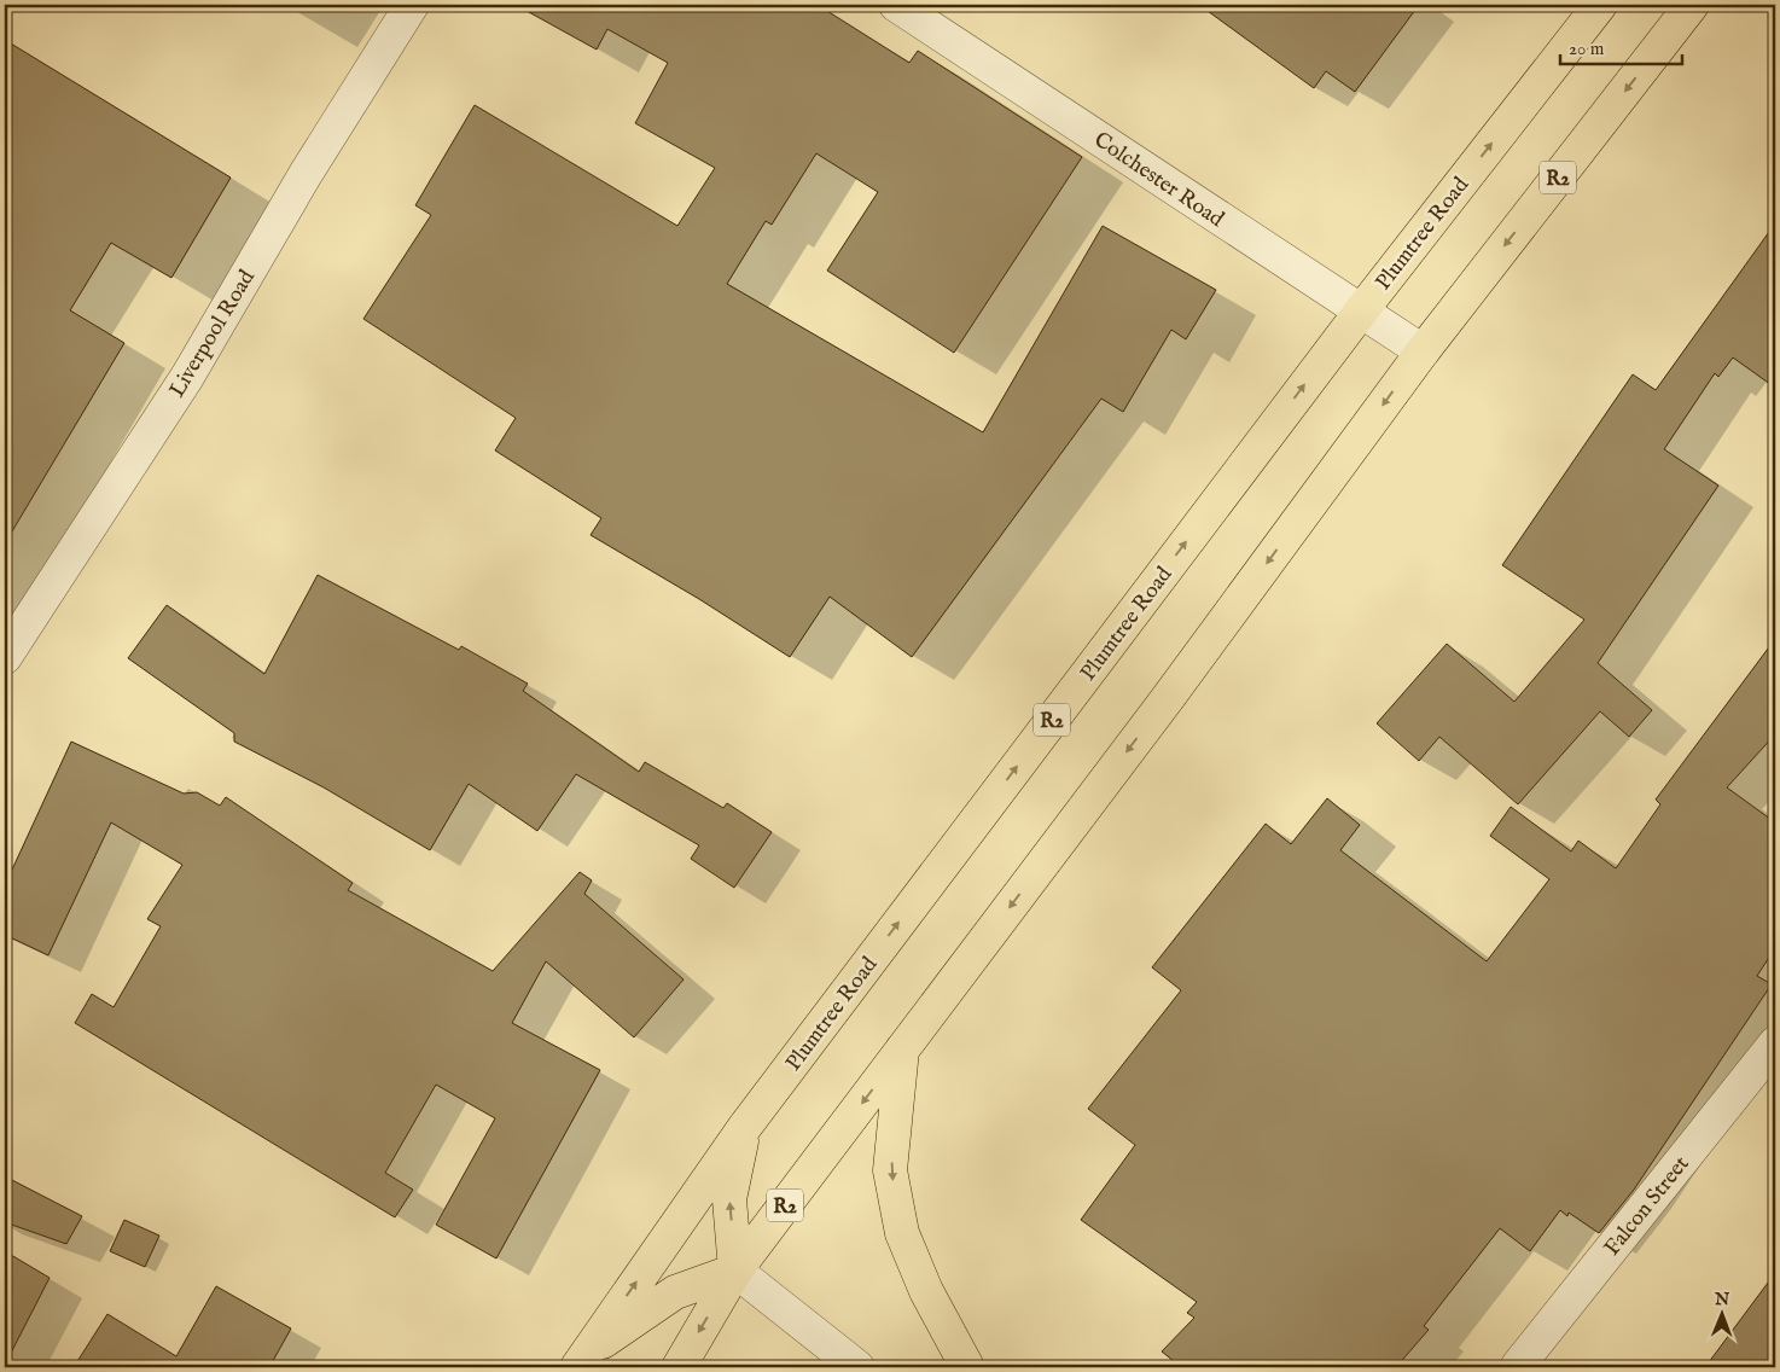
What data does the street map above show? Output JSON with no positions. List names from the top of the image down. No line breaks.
{"streets":{"highway":["R2","Plumtree Road"],"street":["Colchester Road","Liverpool Road","Falcon Street"]},"crossings":[["R2","Colchester Road"],["Colchester Road","Plumtree Road"]],"scale_bar":"20 m","north":"top"}
